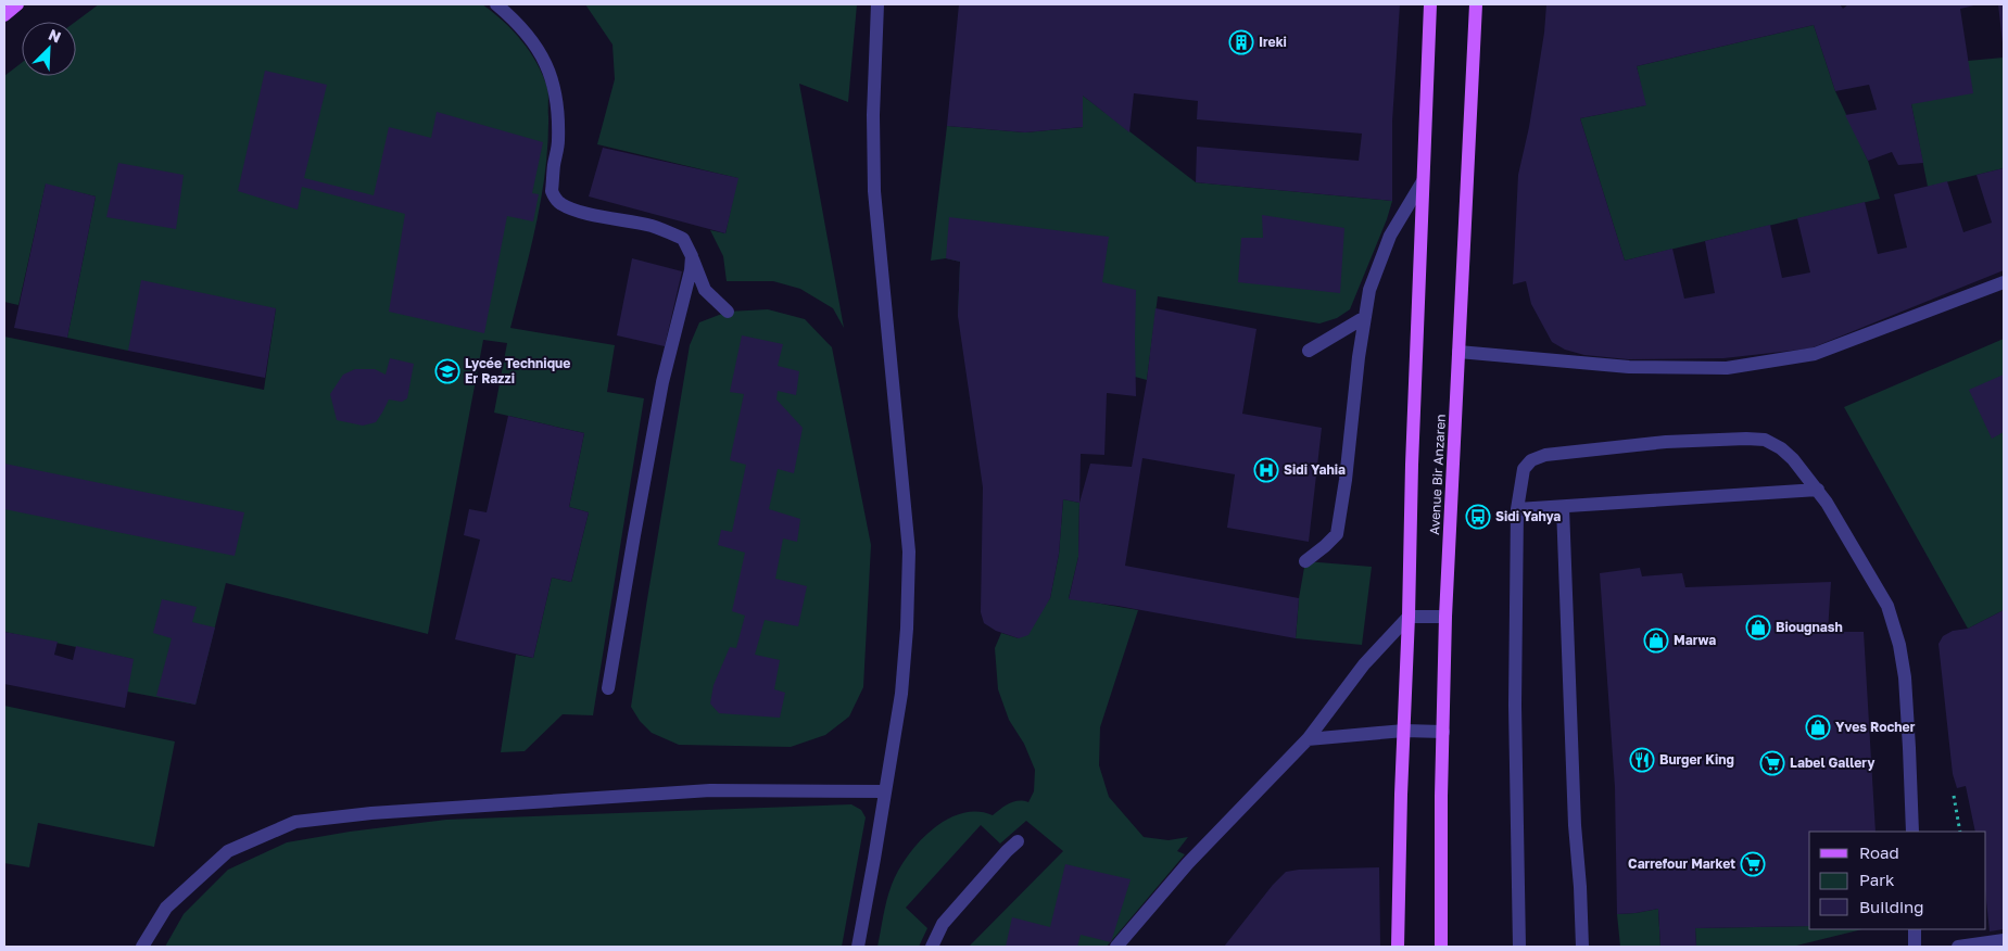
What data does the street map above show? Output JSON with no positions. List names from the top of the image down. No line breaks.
{"streets":{"main road":["Avenue Bir Anzaren"]},"places":{"building":["Ireki"],"school or university":["Lycée Technique Er Razzi"],"hospital":["Sidi Yahia"],"bus stop":["Sidi Yahya"],"shop":["Biougnash","Marwa","Yves Rocher"],"restaurant":["Burger King"],"supermarket":["Label Gallery","Carrefour Market"]},"legend":["Road","Park","Building"],"north":"top right"}
